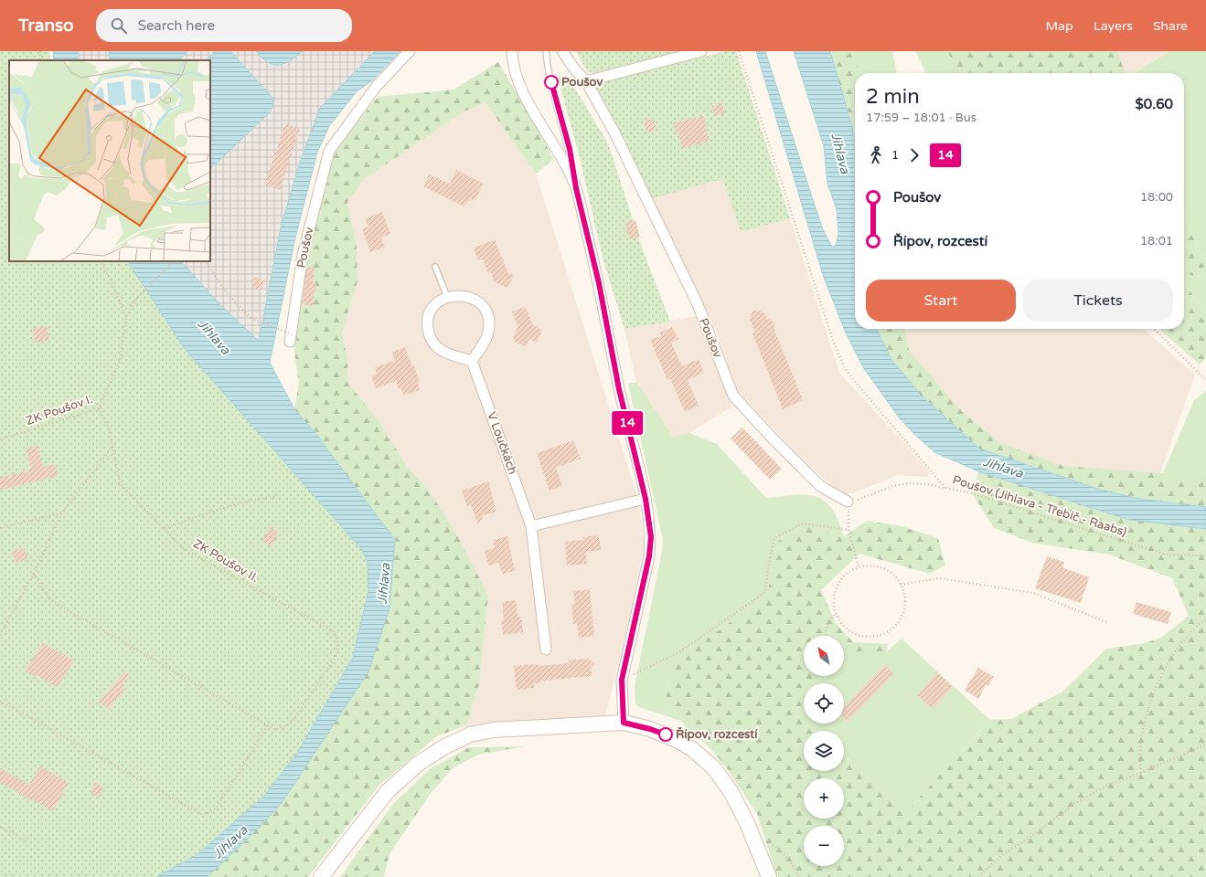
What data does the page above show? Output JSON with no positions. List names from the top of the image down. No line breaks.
{"streets":{"street":["Poušov","V Loučkách"],"path":["ZK Poušov I.","Poušov (Jihlava - Třebíč - Raabs)","ZK Poušov II."]},"crossings":[["Poušov","Poušov (Jihlava - Třebíč - Raabs)"],["ZK Poušov I.","ZK Poušov II."]],"water":["Jihlava"],"places":["Poušov","Řípov, rozcestí"],"lines":["bus line 14"],"north":"top left","page":{"header":"Transo","search":"Search here","nav":["Map","Layers","Share"],"on_map":"14","heading":["2 min","17:59 – 18:01 · Bus","$0.60"],"legs":["1","14"],"list":[{"name":"Poušov","value":"18:00"},{"name":"Řípov, rozcestí","value":"18:01"}],"buttons":["Start","Tickets"],"map_buttons":["+","−"]}}
